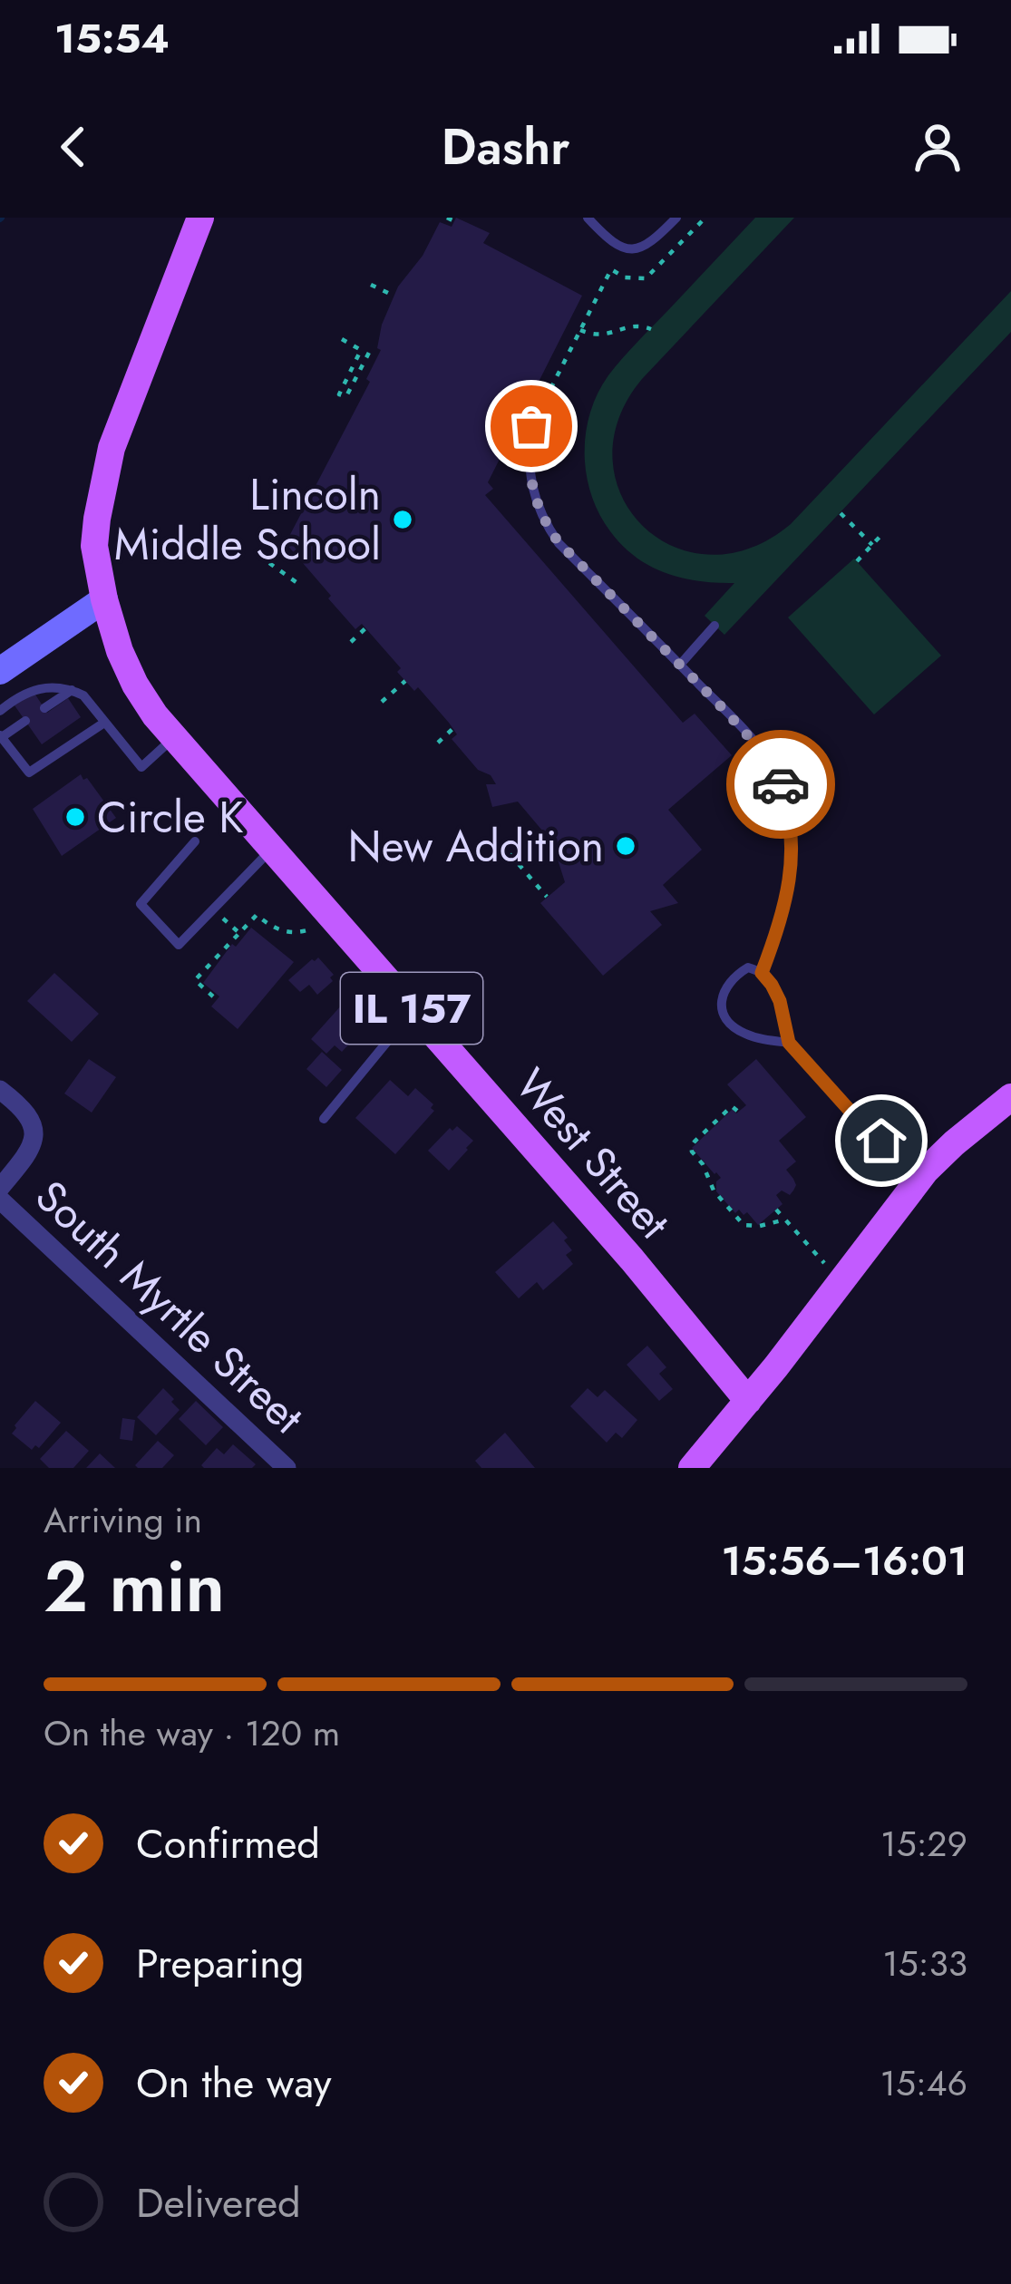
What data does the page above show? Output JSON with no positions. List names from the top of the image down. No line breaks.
{"streets":{"main road":["IL 157","West Street"],"street":["South Myrtle Street"]},"crossings":[["IL 157","West Street"]],"places":["Lincoln Middle School","Circle K","New Addition"],"page":{"status":"15:54","header":"Dashr","heading":["2 min","Arriving in","15:56–16:01"],"bar":"On the way · 120 m","list":[["Confirmed","15:29"],["Preparing","15:33"],["On the way","15:46"],"Delivered"]}}
